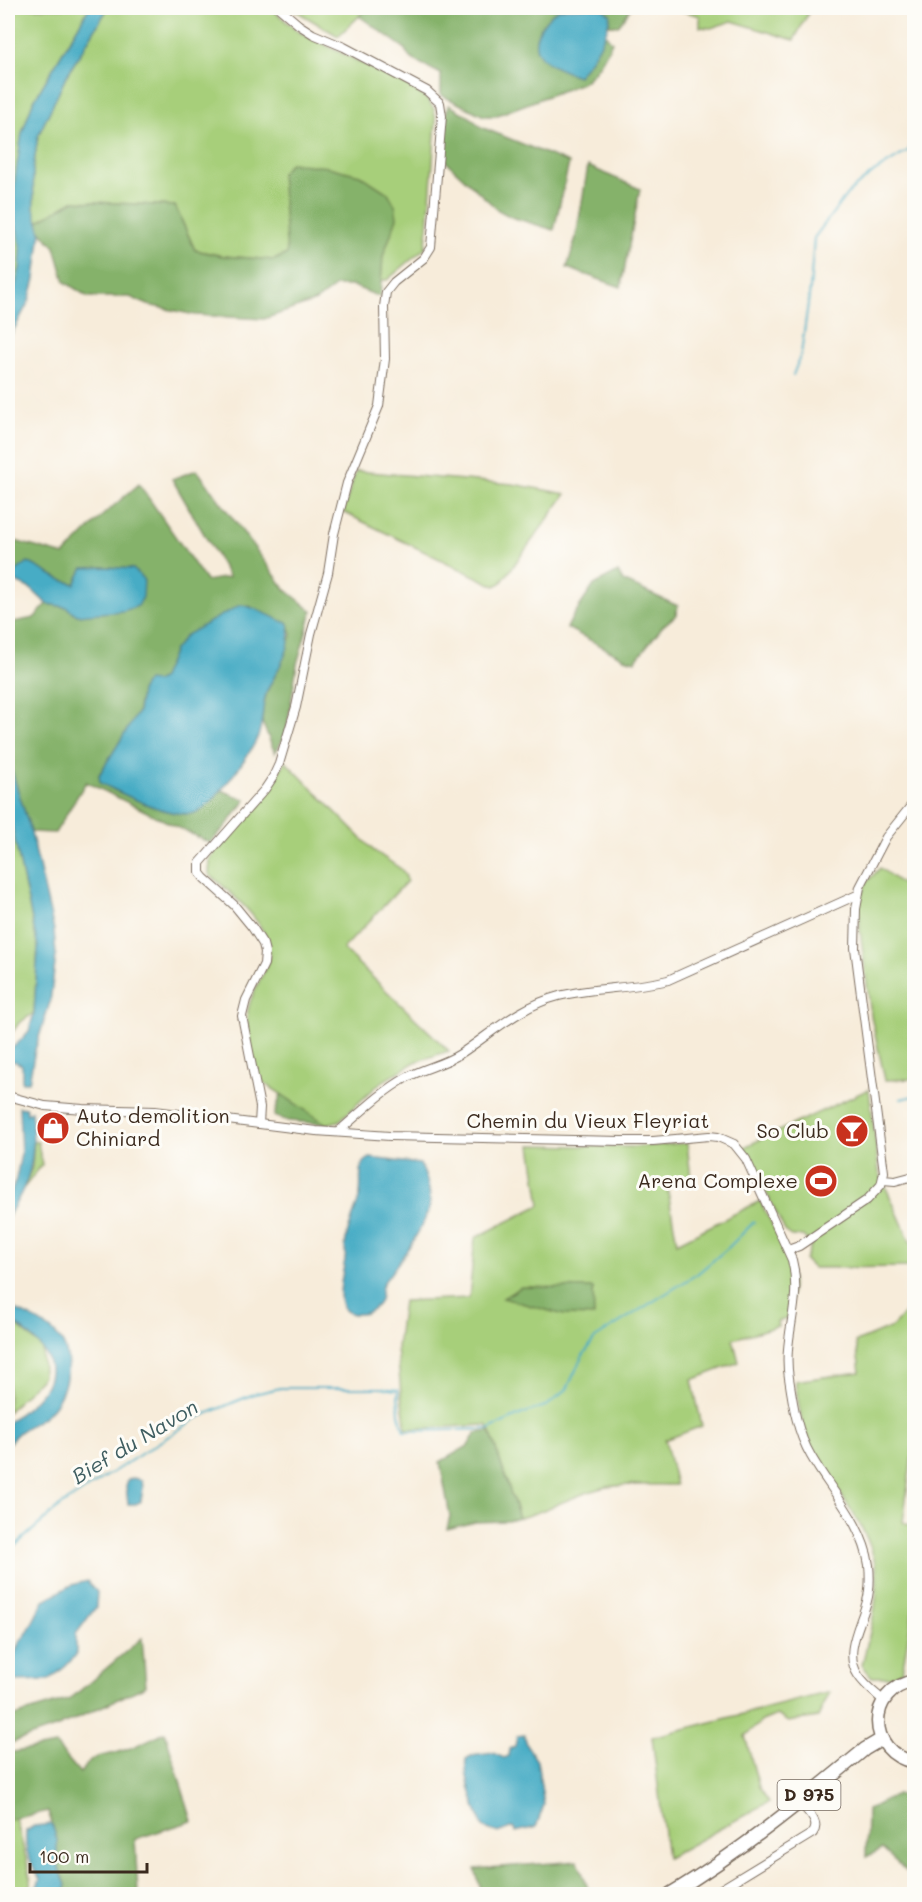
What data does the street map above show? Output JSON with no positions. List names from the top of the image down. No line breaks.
{"streets":{"main road":["D 975"],"street":["Chemin du Vieux Fleyriat"]},"water":["Bief du Navon"],"places":{"shop":["Auto demolition Chiniard"],"bar":["So Club"],"sports":["Arena Complexe"]},"scale_bar":"100 m"}
